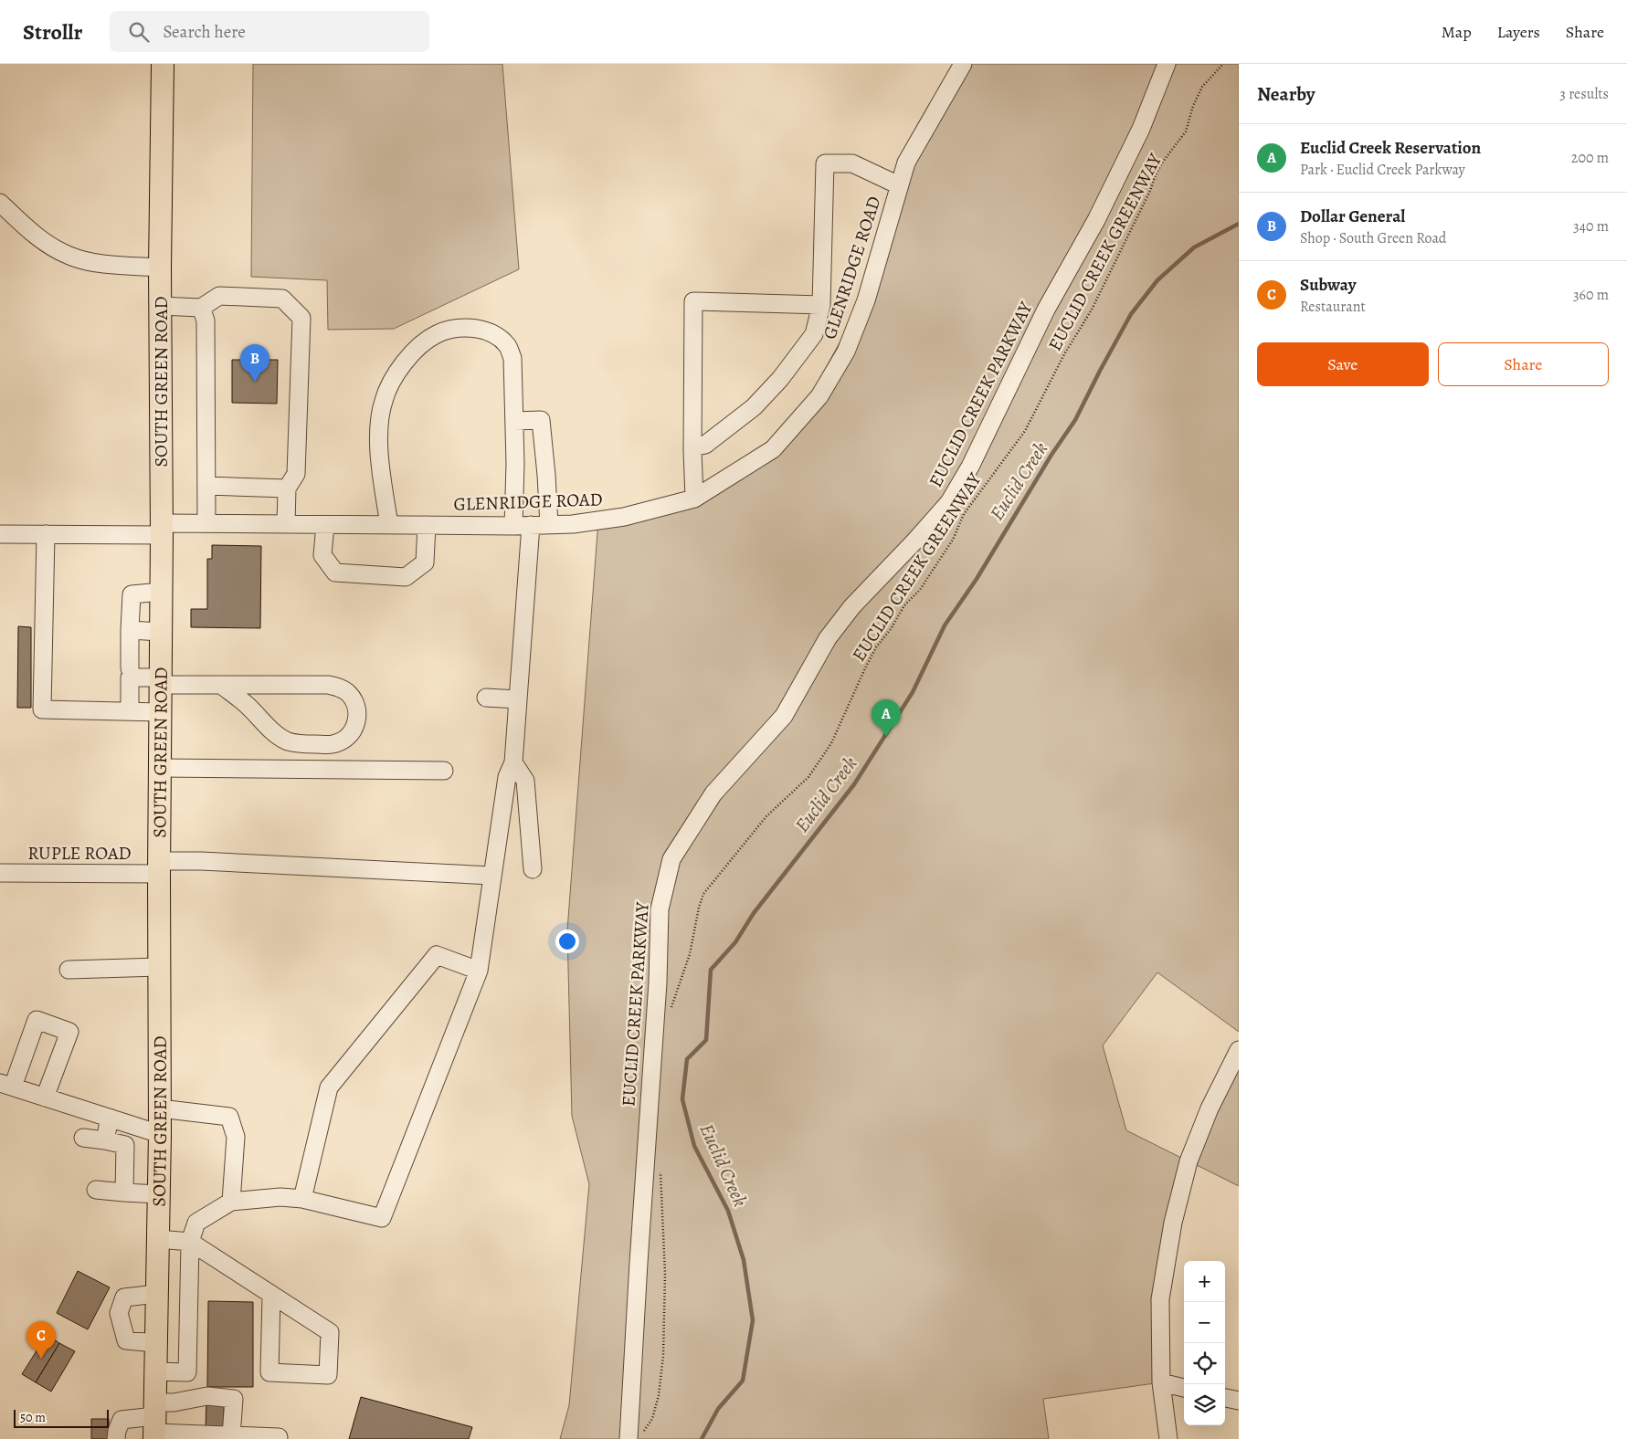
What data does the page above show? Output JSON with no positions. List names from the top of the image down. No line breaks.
{"streets":{"main road":["SOUTH GREEN ROAD"],"street":["GLENRIDGE ROAD","EUCLID CREEK PARKWAY","RUPLE ROAD"],"path":["EUCLID CREEK GREENWAY"]},"crossings":[["GLENRIDGE ROAD","SOUTH GREEN ROAD"],["SOUTH GREEN ROAD","RUPLE ROAD"]],"water":["Euclid Creek"],"scale_bar":"50 m","page":{"header":"Strollr","search":"Search here","nav":["Map","Layers","Share"],"heading":["Nearby","3 results"],"list":[{"mark":"A","name":"Euclid Creek Reservation","note":"Park · Euclid Creek Parkway","value":"200 m"},{"mark":"B","name":"Dollar General","note":"Shop · South Green Road","value":"340 m"},{"mark":"C","name":"Subway","note":"Restaurant","value":"360 m"}],"buttons":["Save","Share"],"pins":["B","A","C"],"map_buttons":["+","−"],"scale":"50 m"}}
